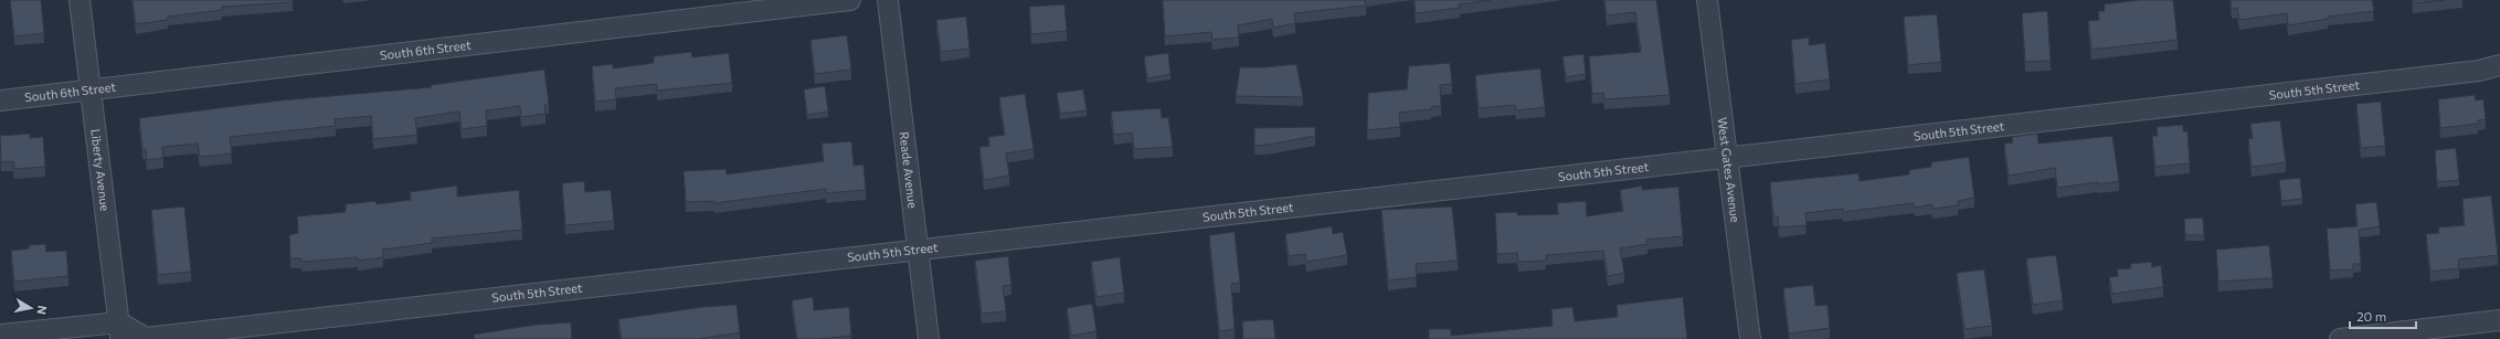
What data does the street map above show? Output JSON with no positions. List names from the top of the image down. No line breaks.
{"streets":{"street":["South 6th Street","South 5th Street","Liberty Avenue","Reade Avenue","West Gates Avenue"]},"crossings":[["South 6th Street","Liberty Avenue"],["South 5th Street","Liberty Avenue"],["South 5th Street","Reade Avenue"],["South 5th Street","West Gates Avenue"]],"scale_bar":"20 m","north":"right"}
